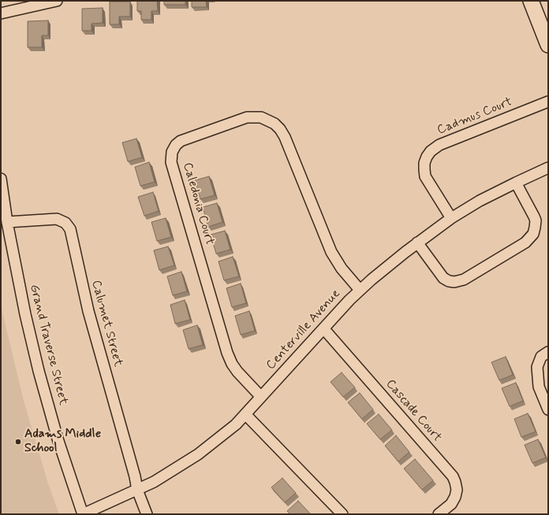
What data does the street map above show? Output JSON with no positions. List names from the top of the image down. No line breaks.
{"streets":{"street":["Cadmus Court","Caledonia Court","Calumet Street","Centerville Avenue","Grand Traverse Street","Cascade Court"]},"crossings":[["Cadmus Court","Centerville Avenue"],["Caledonia Court","Centerville Avenue"],["Calumet Street","Centerville Avenue"],["Calumet Street","Grand Traverse Street"],["Centerville Avenue","Grand Traverse Street"],["Centerville Avenue","Cascade Court"]],"places":["Adams Middle School"]}
